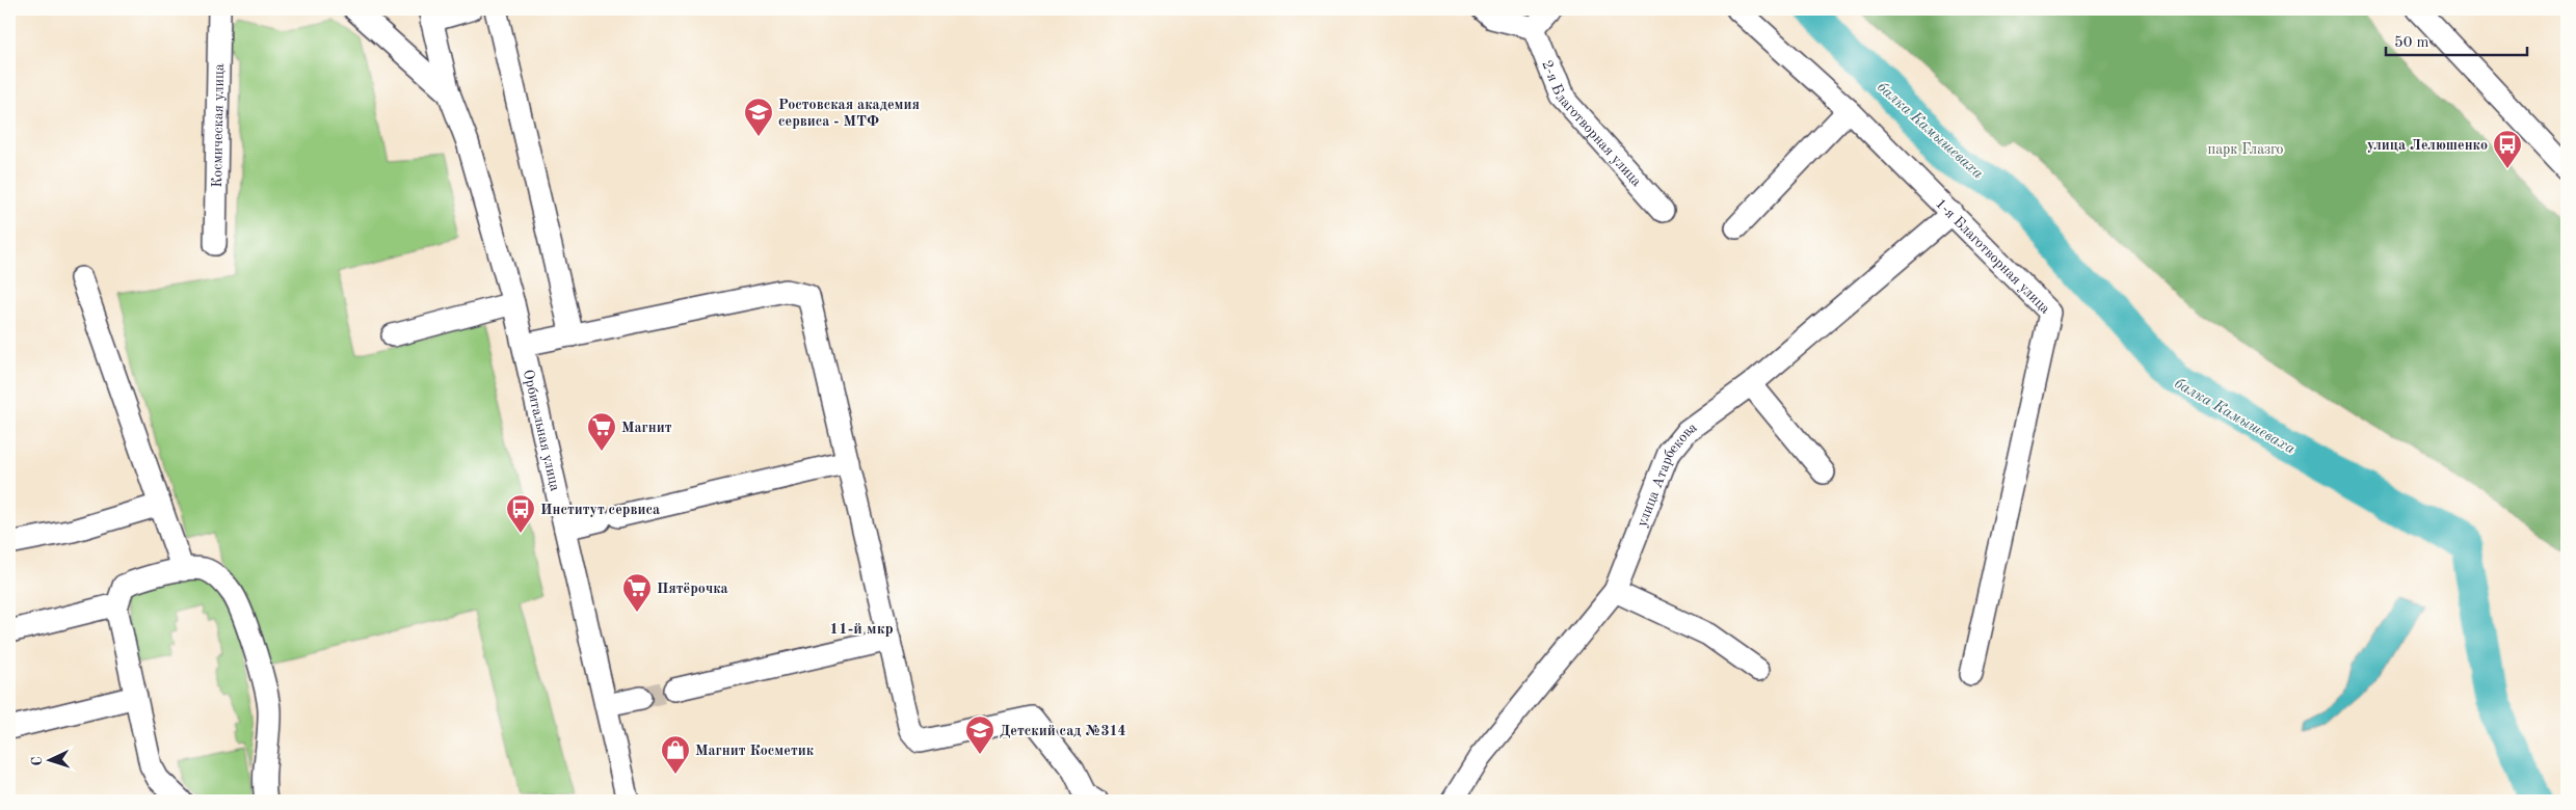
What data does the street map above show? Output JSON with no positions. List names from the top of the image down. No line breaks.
{"streets":{"street":["2-я Благотворная улица","Космическая улица","1-я Благотворная улица","Орбитальная улица","улица Атарбекова"]},"crossings":[["1-я Благотворная улица","улица Атарбекова"]],"districts":["11-й мкр"],"water":["балка Камышеваха"],"parks":["парк Глазго"],"places":{"school or university":["Ростовская академия сервиса - МТФ","Детский сад №314"],"bus stop":["улица Лелюшенко","Институт сервиса"],"supermarket":["Магнит","Пятёрочка"],"shop":["Магнит Косметик"]},"scale_bar":"50 m","north":"left"}
